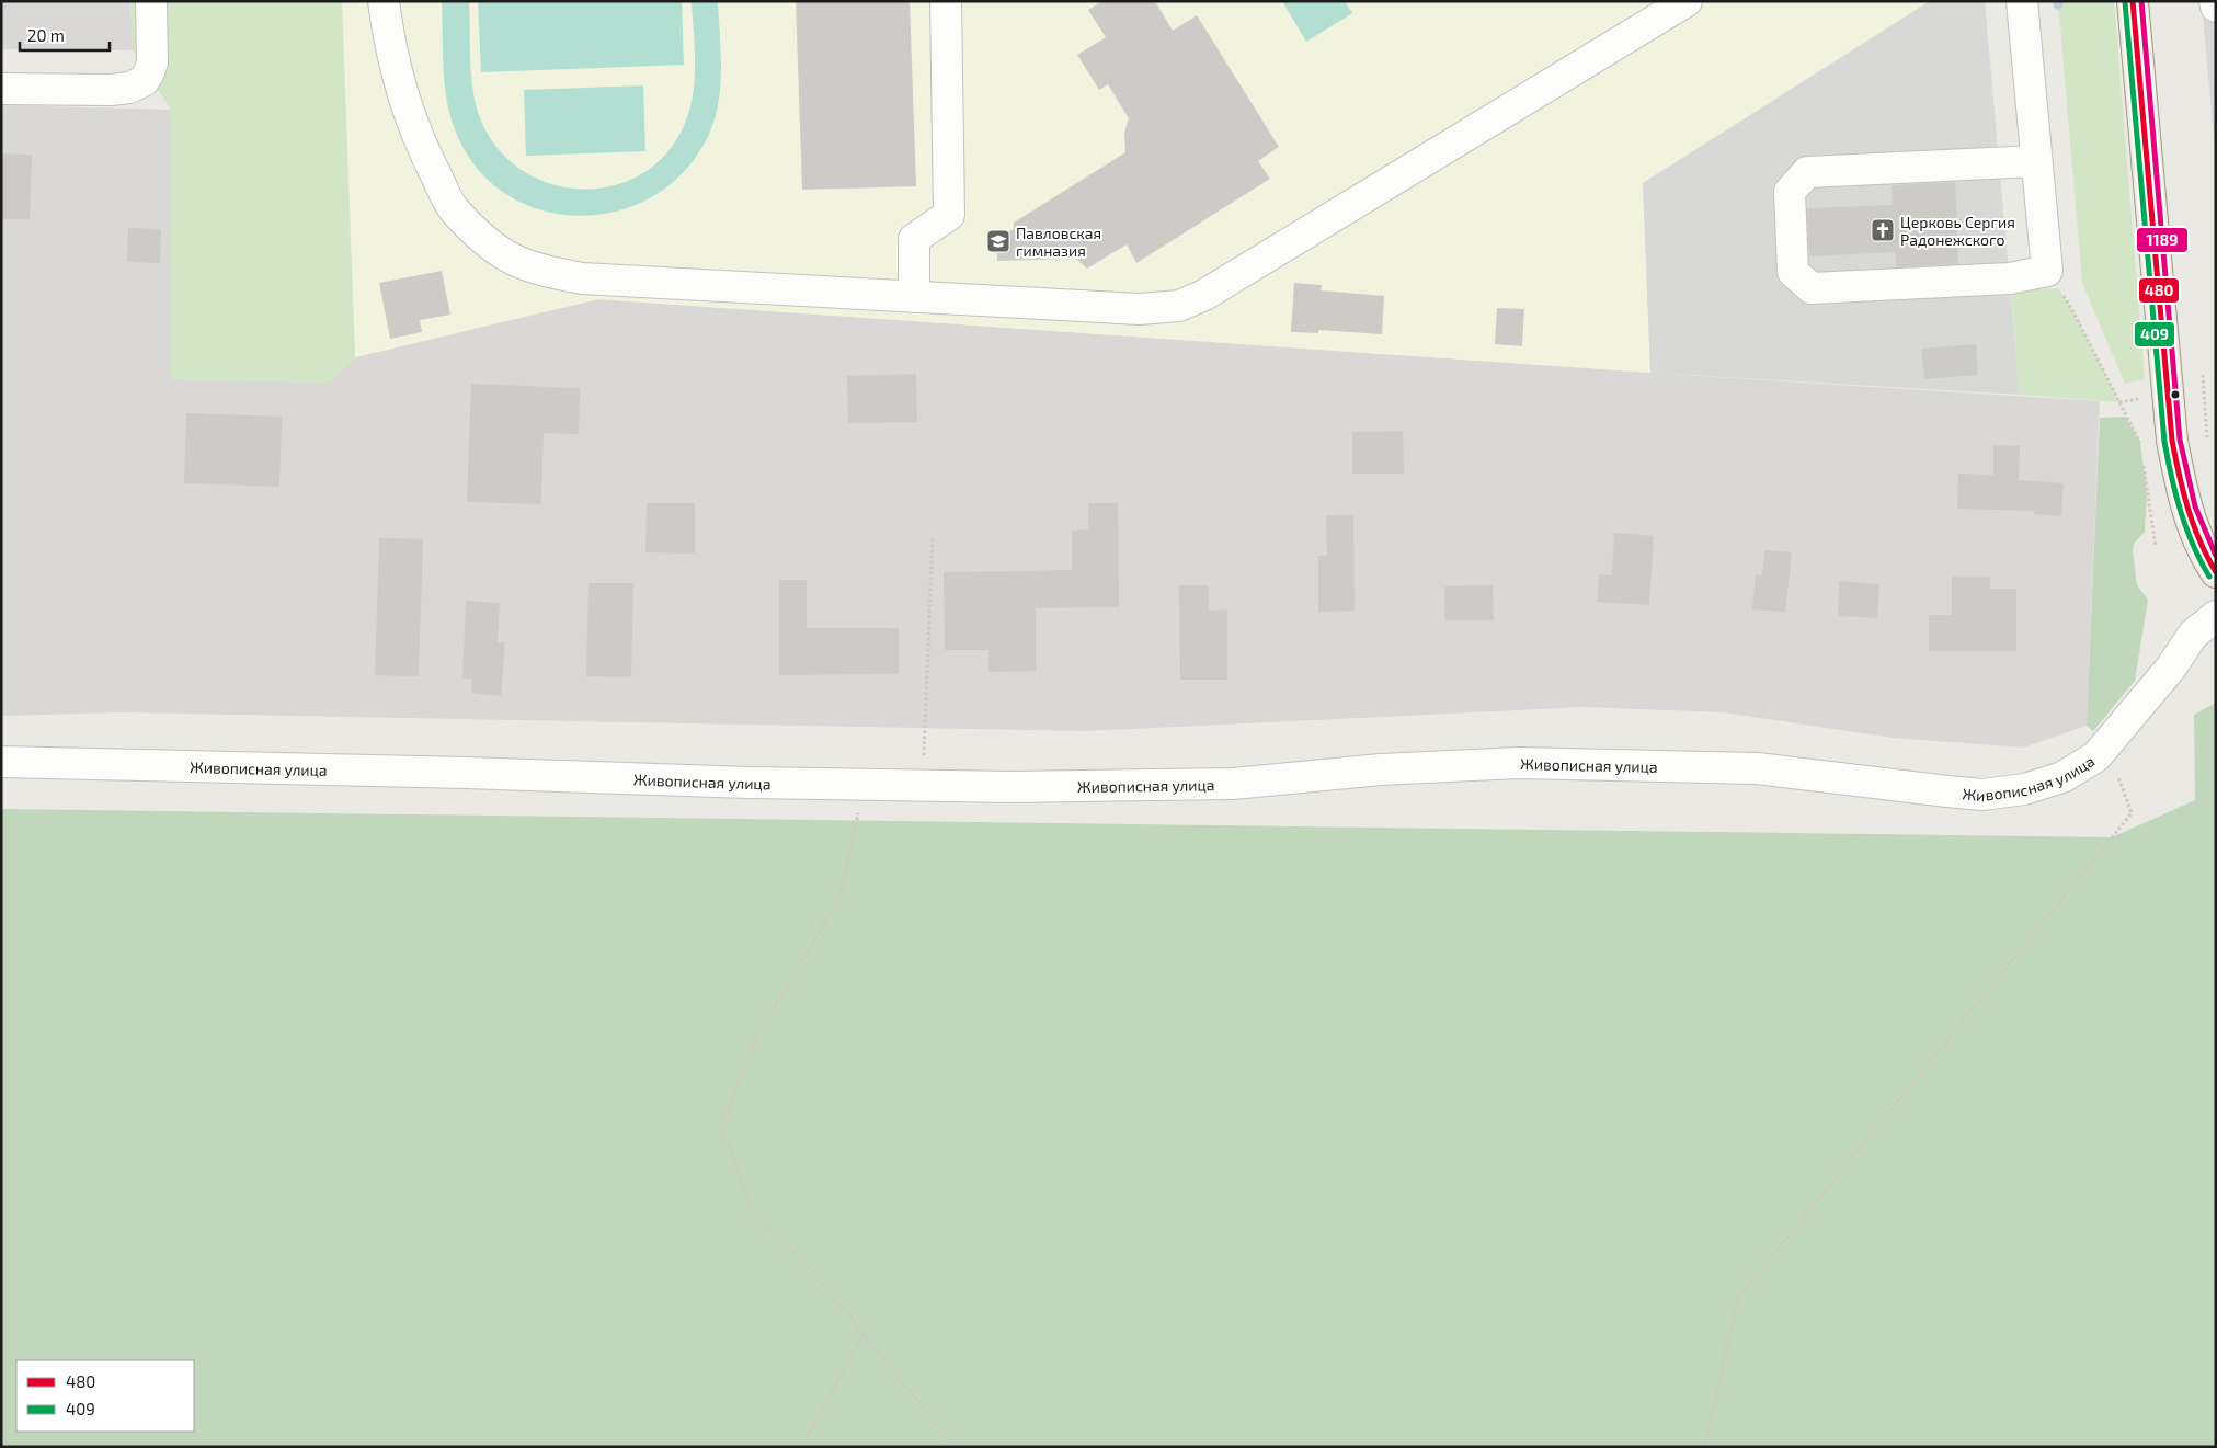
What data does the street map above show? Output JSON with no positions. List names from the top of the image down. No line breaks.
{"streets":{"street":["Живописная улица"]},"places":{"church":["Церковь Сергия Радонежского"],"school or university":["Павловская гимназия"]},"lines":["transit line 480","transit line 1189","transit line 409"],"legend":["480","409"],"scale_bar":"20 m"}
